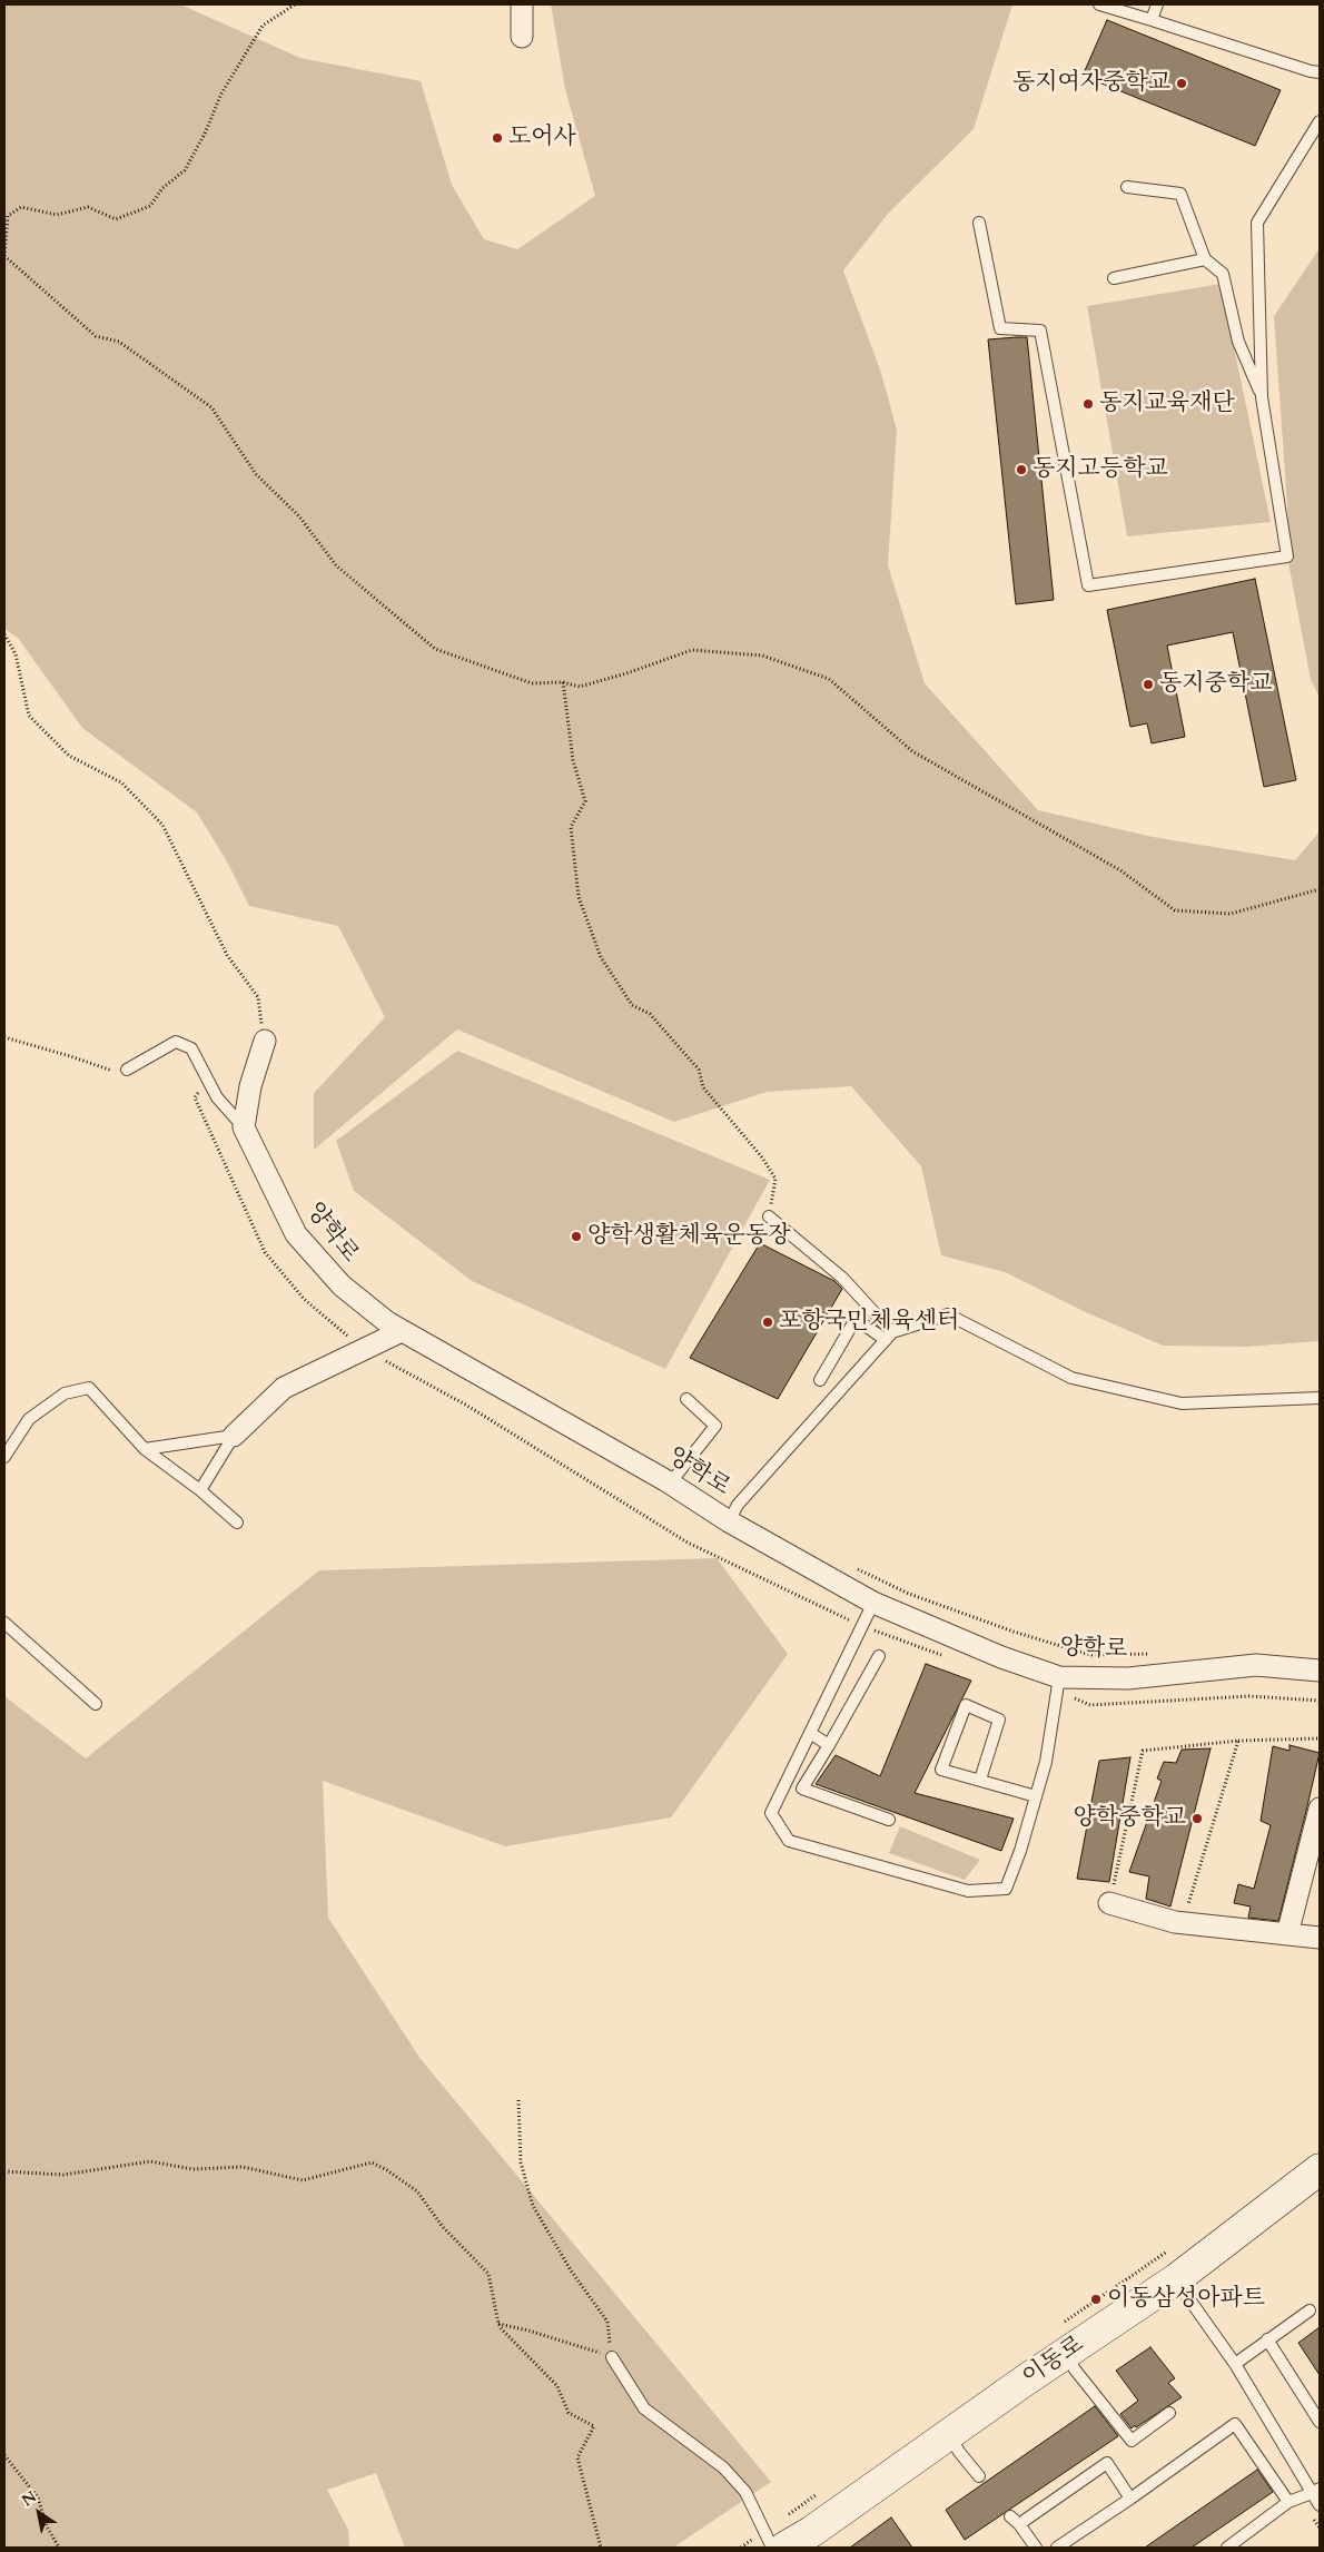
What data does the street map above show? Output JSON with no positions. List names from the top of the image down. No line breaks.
{"streets":{"street":["양학로","이동로"]},"places":["동지여자중학교","도어사","동지교육재단","동지고등학교","동지중학교","양학생활체육운동장","포항국민체육센터","양학중학교","이동삼성아파트"],"north":"top left"}
